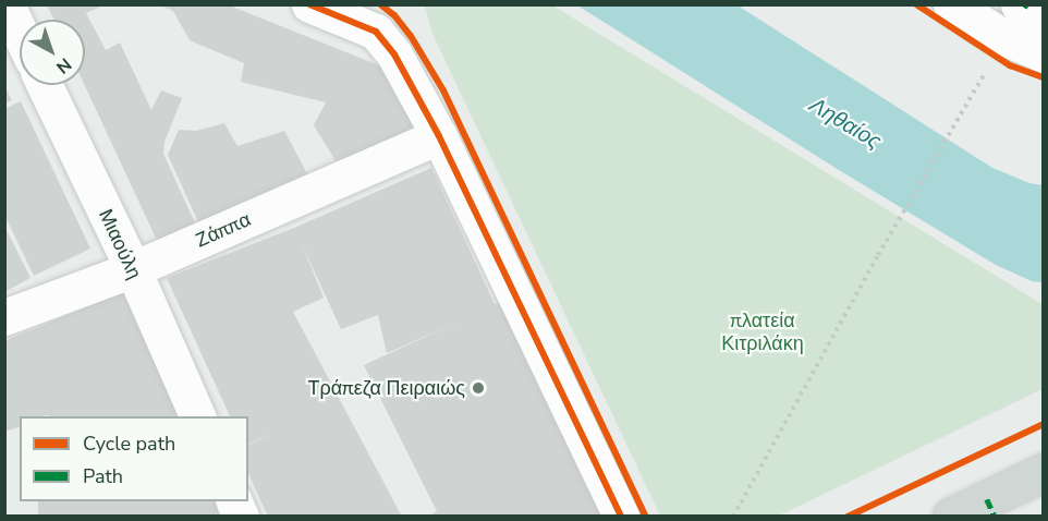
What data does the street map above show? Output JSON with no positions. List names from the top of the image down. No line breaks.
{"streets":{"street":["Ζάππα","Μιαούλη"]},"crossings":[["Ζάππα","Μιαούλη"]],"water":["Ληθαίος"],"parks":["πλατεία Κιτριλάκη"],"places":["Τράπεζα Πειραιώς"],"legend":["Cycle path","Path"],"north":"bottom right"}
